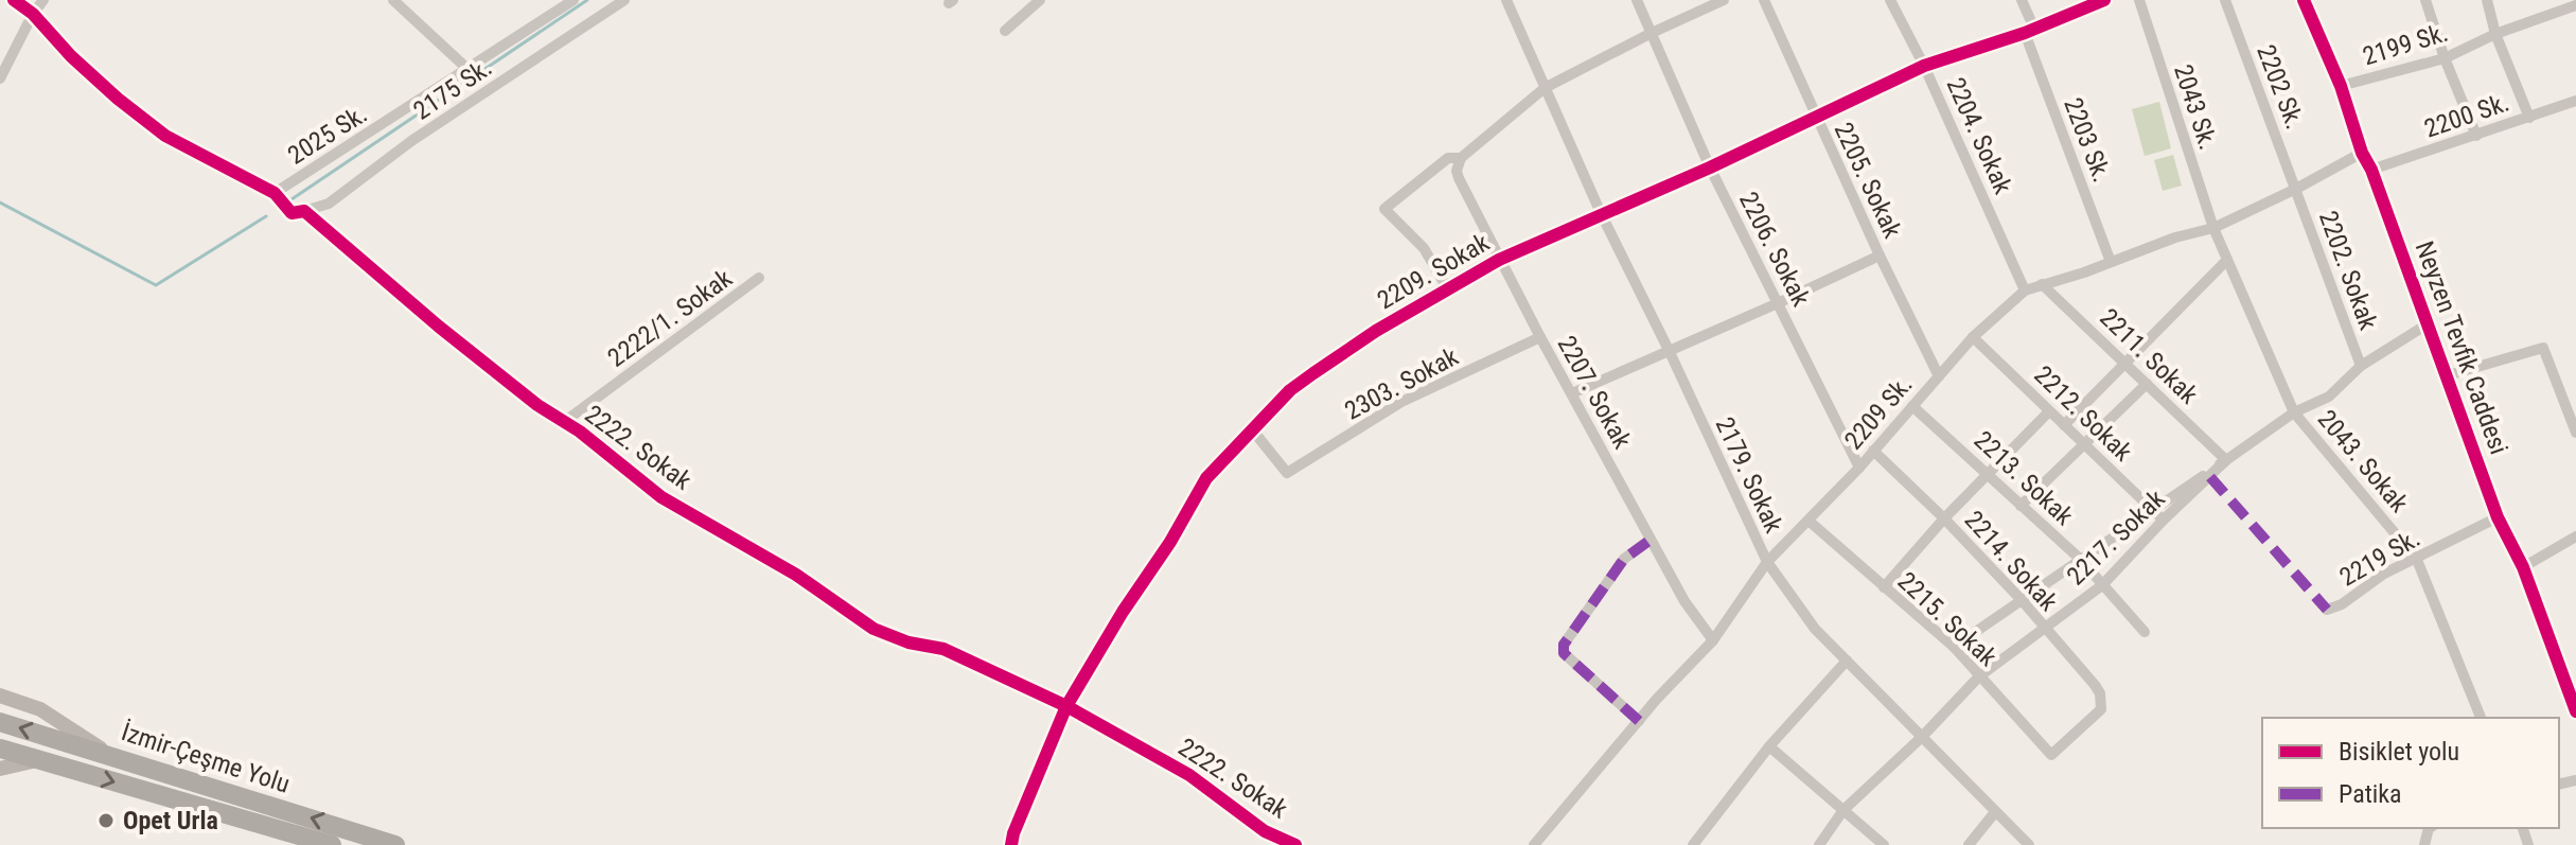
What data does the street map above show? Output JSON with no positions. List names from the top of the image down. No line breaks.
{"streets":{"highway":["İzmir-Çeşme Yolu"],"street":["2199 Sk.","2202 Sk.","2175 Sk.","2043 Sk.","2200 Sk.","2025 Sk.","2204. Sokak","2203 Sk.","2205. Sokak","2206. Sokak","2202. Sokak","2209. Sokak","2222/1. Sokak","Neyzen Tevfik Caddesi","2211. Sokak","2303. Sokak","2207. Sokak","2209 Sk.","2212. Sokak","2222. Sokak","2043. Sokak","2179. Sokak","2213. Sokak","2217. Sokak","2219 Sk.","2214. Sokak","2215. Sokak"]},"crossings":[["2199 Sk.","Neyzen Tevfik Caddesi"],["2202 Sk.","2202. Sokak"],["2202 Sk.","2209 Sk."],["2175 Sk.","2222. Sokak"],["2043 Sk.","2209 Sk."],["2043 Sk.","2043. Sokak"],["2200 Sk.","Neyzen Tevfik Caddesi"],["2025 Sk.","2222. Sokak"],["2204. Sokak","2209. Sokak"],["2204. Sokak","2209 Sk."],["2203 Sk.","2209. Sokak"],["2203 Sk.","2209 Sk."],["2205. Sokak","2209. Sokak"],["2205. Sokak","2209 Sk."],["2206. Sokak","2209. Sokak"],["2206. Sokak","2209 Sk."],["2202. Sokak","2209 Sk."],["2202. Sokak","2217. Sokak"],["2209. Sokak","2303. Sokak"],["2209. Sokak","2207. Sokak"],["2209. Sokak","2222. Sokak"],["2209. Sokak","2179. Sokak"],["2222/1. Sokak","2222. Sokak"],["Neyzen Tevfik Caddesi","2209 Sk."],["Neyzen Tevfik Caddesi","2217. Sokak"],["Neyzen Tevfik Caddesi","2219 Sk."],["2211. Sokak","2209 Sk."],["2211. Sokak","2217. Sokak"],["2303. Sokak","2207. Sokak"],["2207. Sokak","2209 Sk."],["2209 Sk.","2212. Sokak"],["2209 Sk.","2043. Sokak"],["2209 Sk.","2179. Sokak"],["2209 Sk.","2213. Sokak"],["2209 Sk.","2214. Sokak"],["2209 Sk.","2215. Sokak"],["2212. Sokak","2217. Sokak"],["2043. Sokak","2217. Sokak"],["2043. Sokak","2219 Sk."],["2179. Sokak","2217. Sokak"],["2213. Sokak","2217. Sokak"],["2217. Sokak","2214. Sokak"],["2217. Sokak","2215. Sokak"],["2214. Sokak","2215. Sokak"]],"places":["Opet Urla"],"legend":["Bisiklet yolu","Patika"]}
